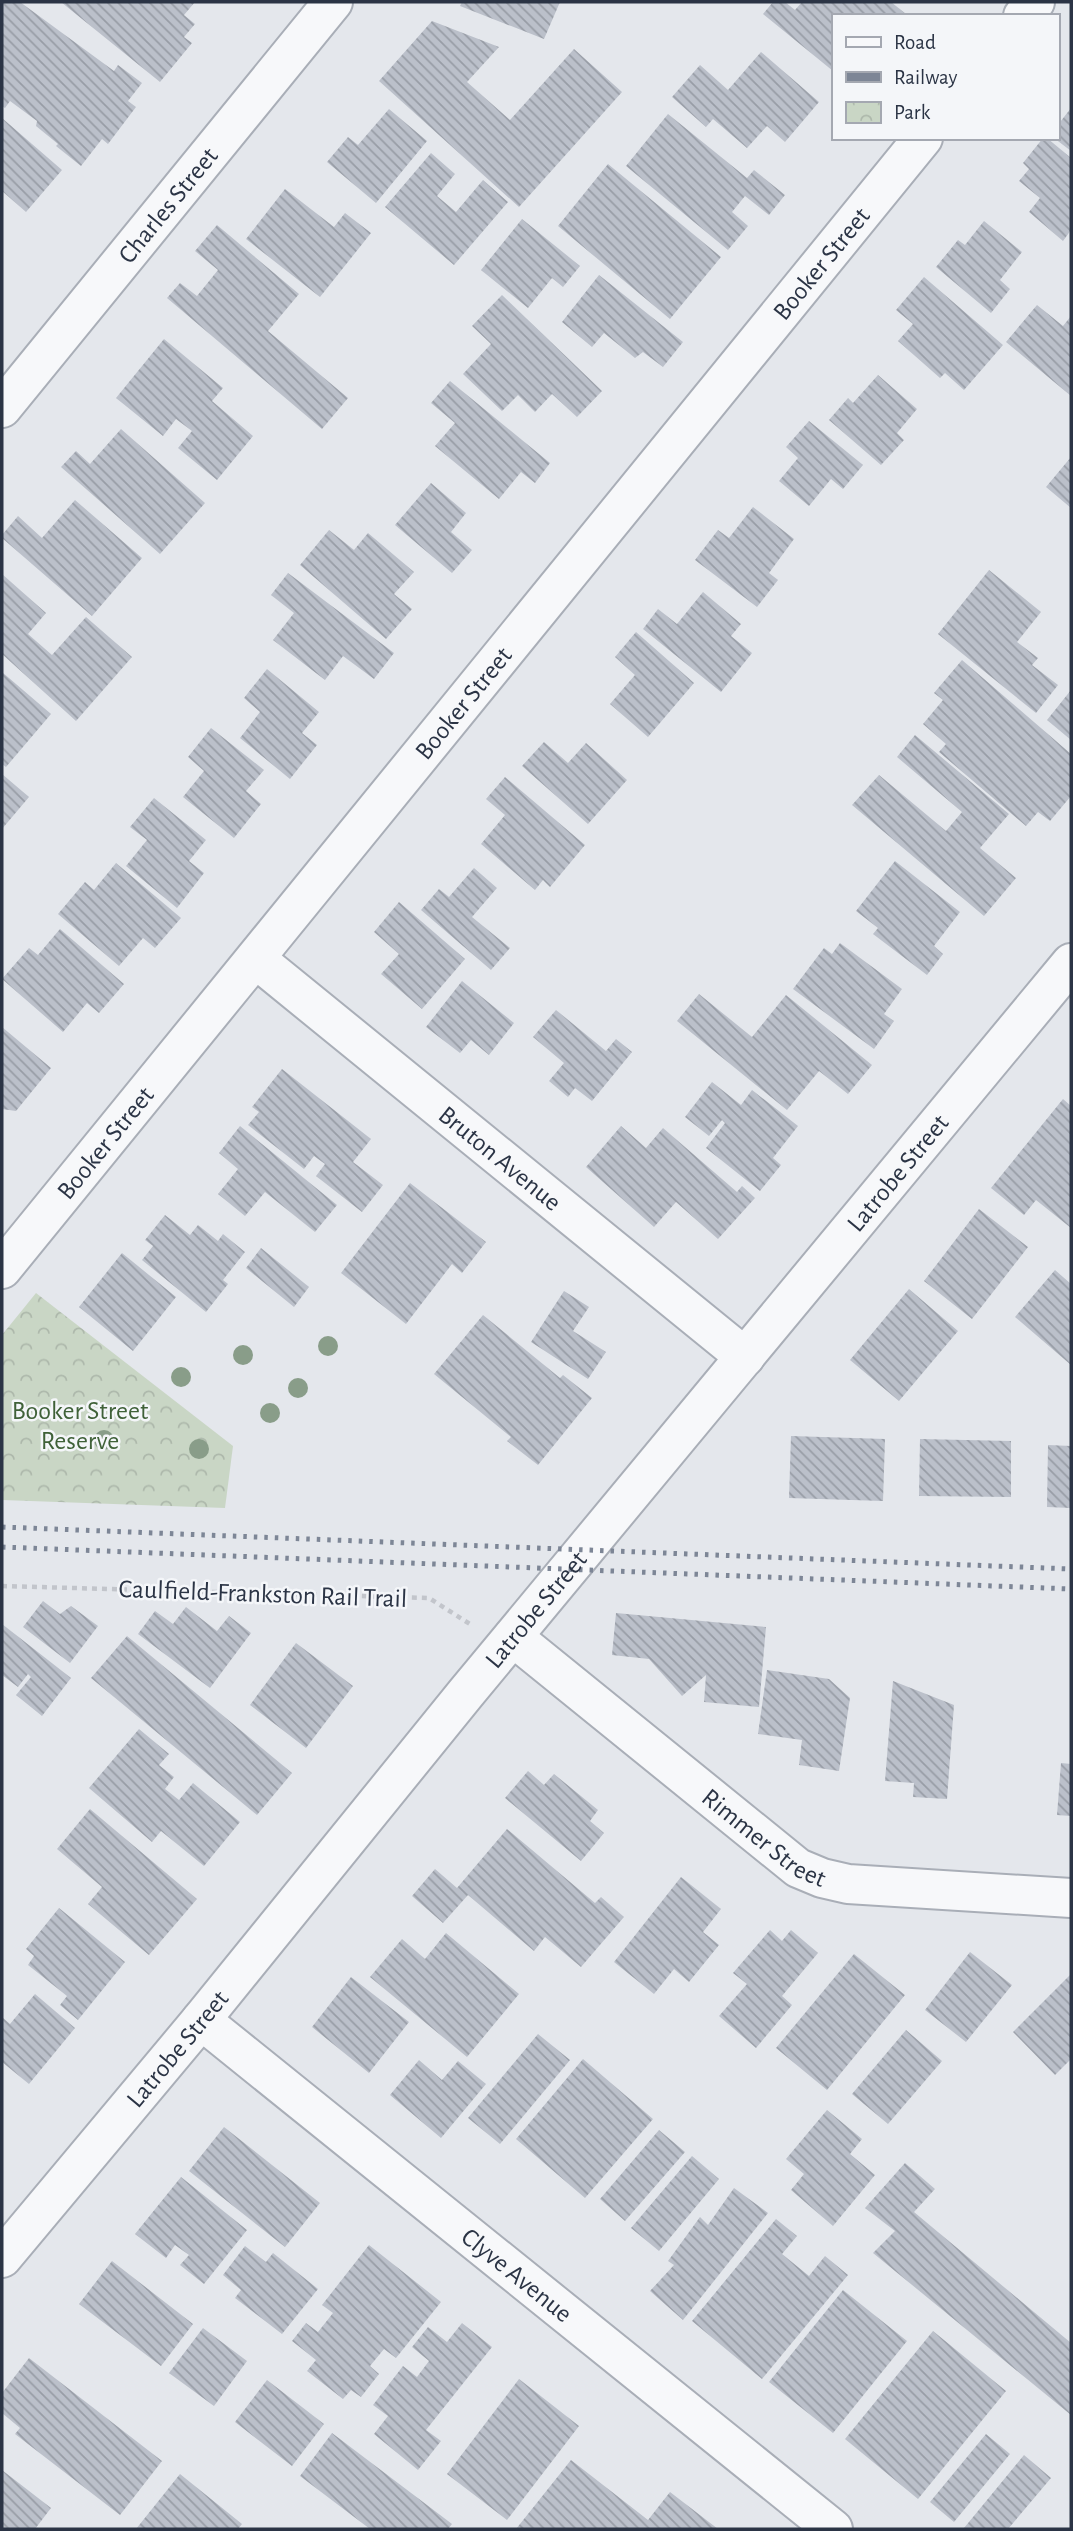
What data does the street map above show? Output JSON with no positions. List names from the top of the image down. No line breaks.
{"streets":{"street":["Charles Street","Booker Street","Bruton Avenue","Latrobe Street","Rimmer Street","Clyve Avenue"],"path":["Caulfield-Frankston Rail Trail"]},"crossings":[["Booker Street","Bruton Avenue"],["Bruton Avenue","Latrobe Street"],["Latrobe Street","Caulfield-Frankston Rail Trail"],["Latrobe Street","Rimmer Street"],["Latrobe Street","Clyve Avenue"],["Caulfield-Frankston Rail Trail","Rimmer Street"]],"parks":["Booker Street Reserve"],"legend":["Road","Railway","Park"]}
